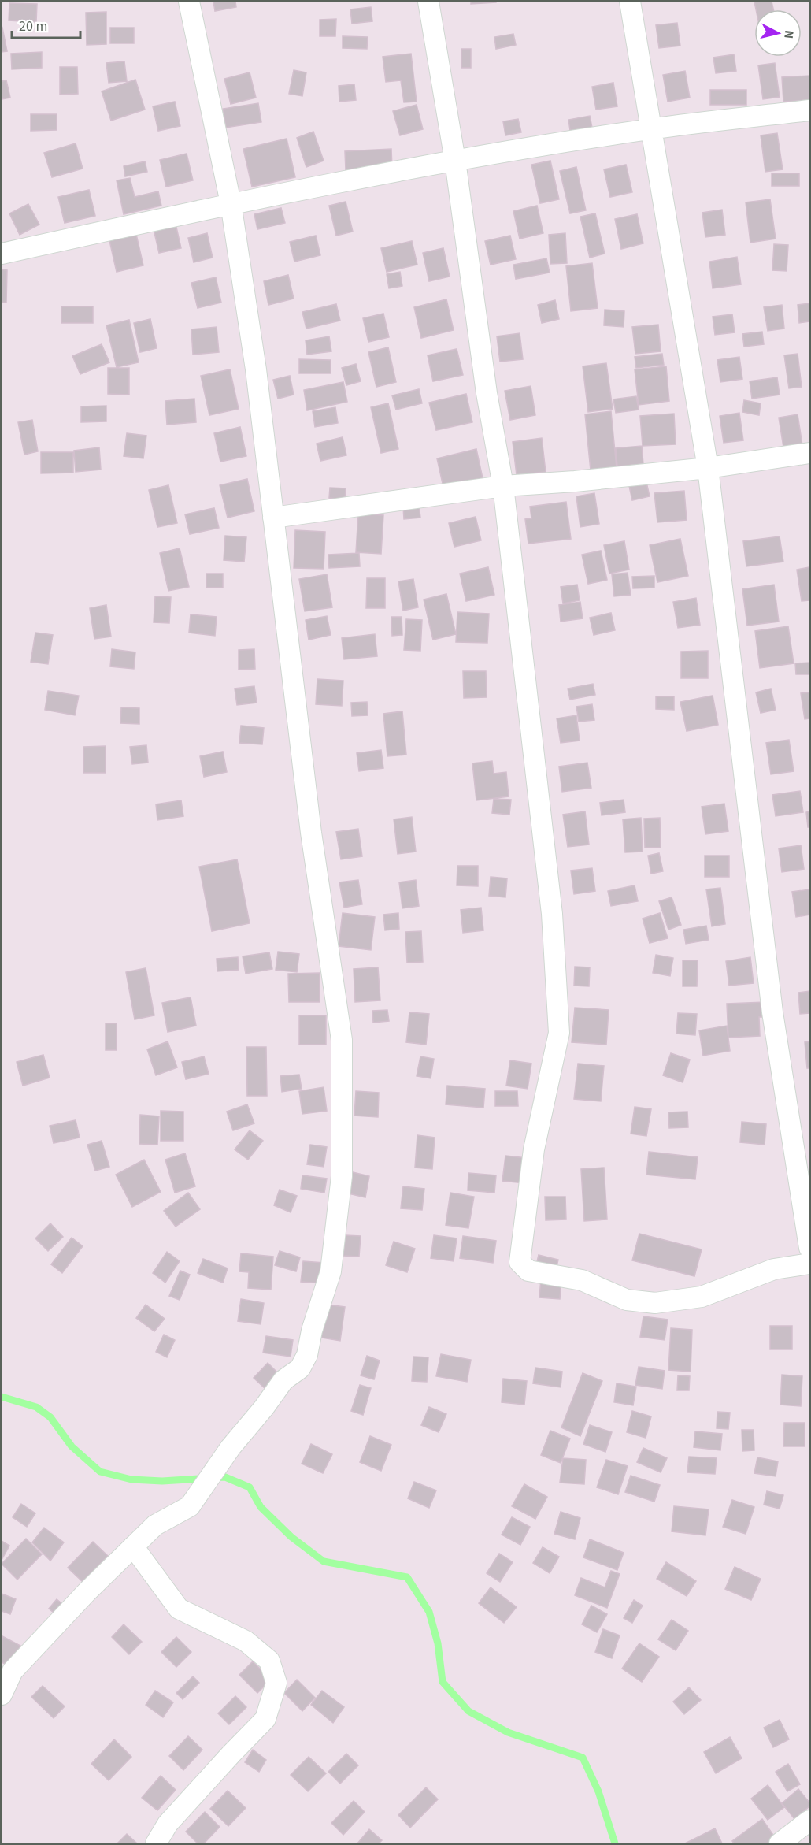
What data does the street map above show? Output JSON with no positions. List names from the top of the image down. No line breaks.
{"scale_bar":"20 m","north":"right"}
